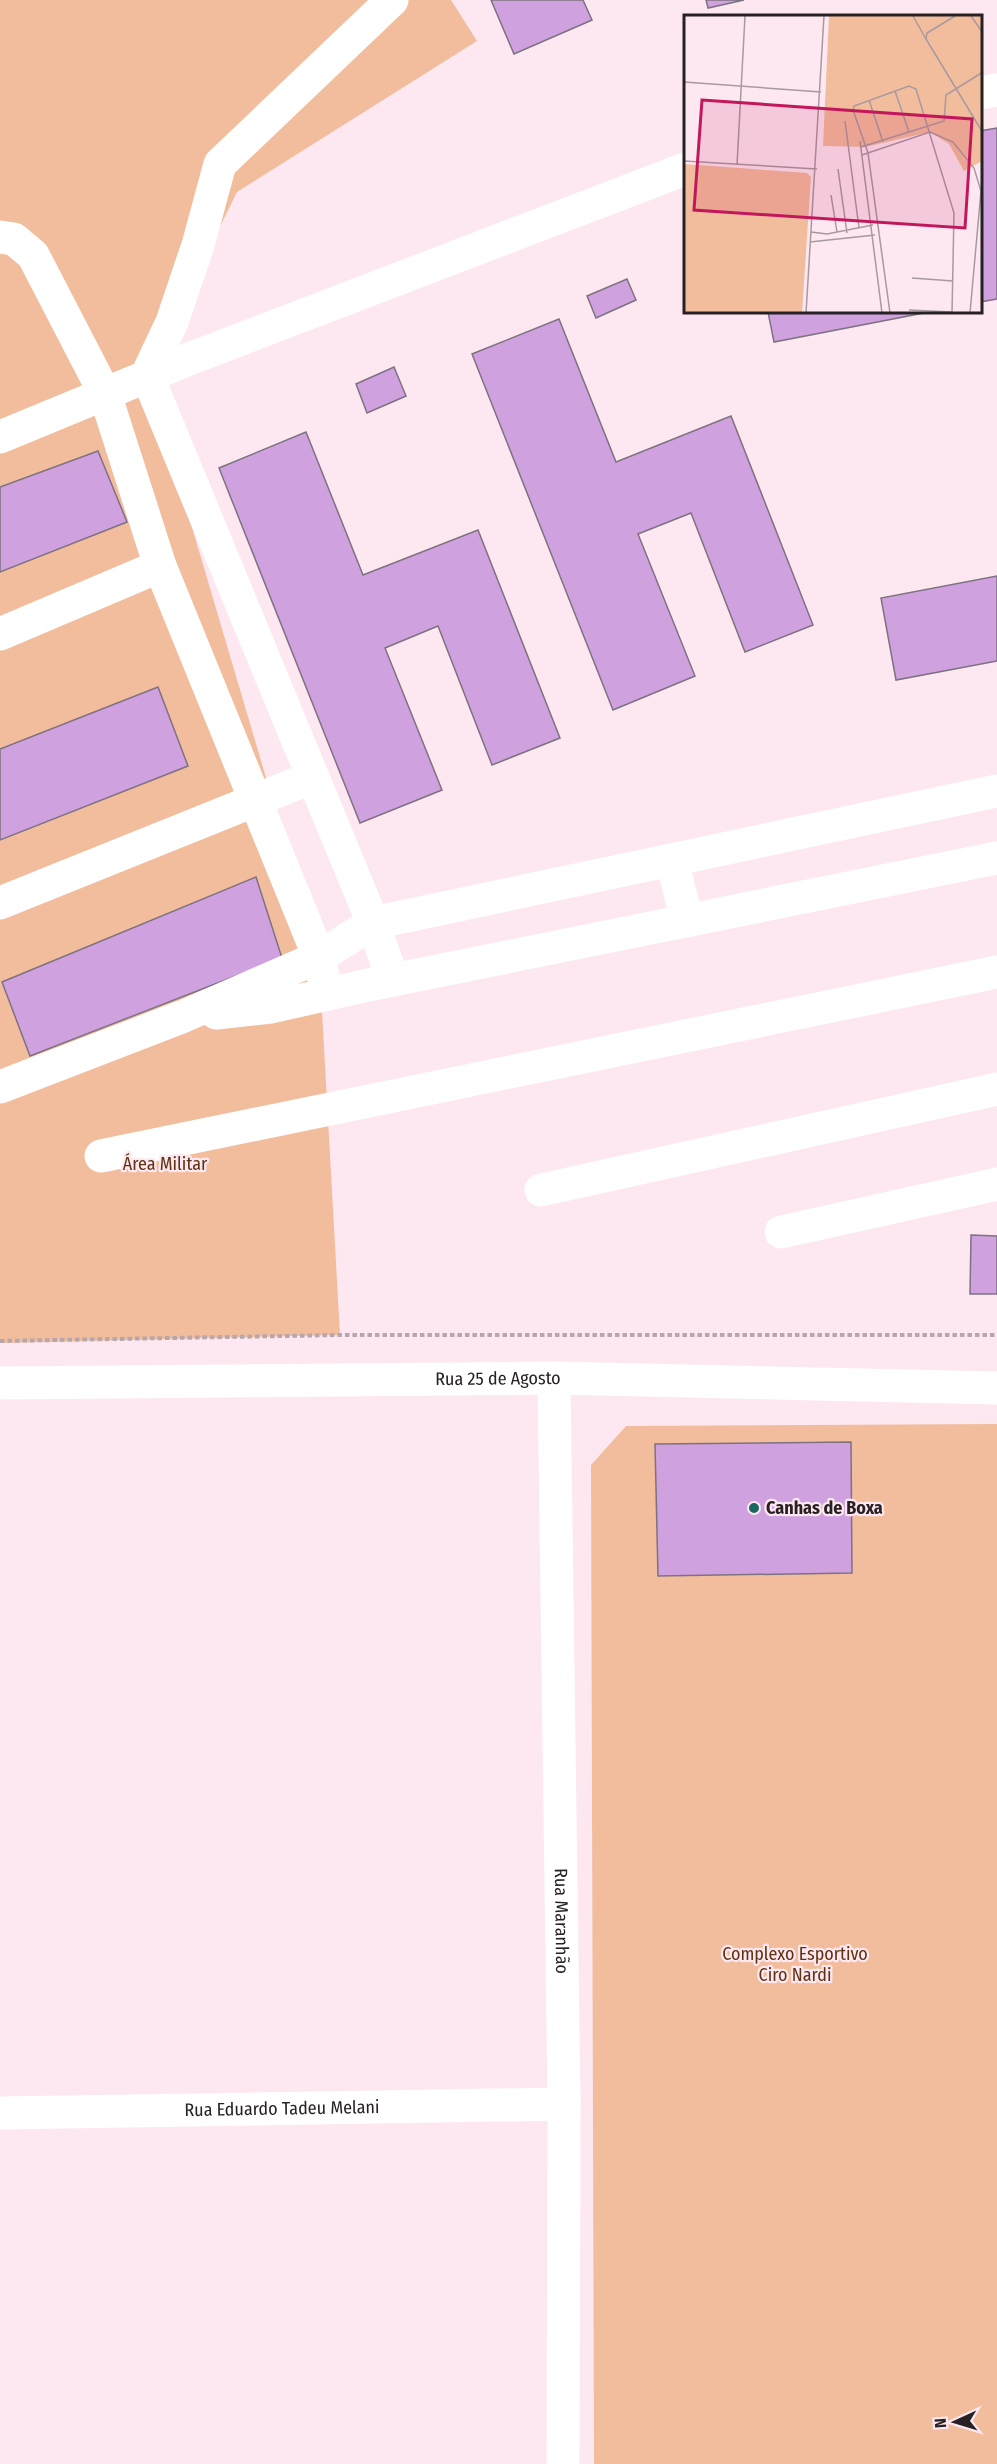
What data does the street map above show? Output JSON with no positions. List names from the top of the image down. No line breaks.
{"streets":{"street":["Rua 25 de Agosto","Rua Maranhão","Rua Eduardo Tadeu Melani"]},"crossings":[["Rua 25 de Agosto","Rua Maranhão"],["Rua Maranhão","Rua Eduardo Tadeu Melani"]],"parks":["Área Militar","Complexo Esportivo Ciro Nardi"],"places":["Canhas de Boxa"],"north":"left"}
